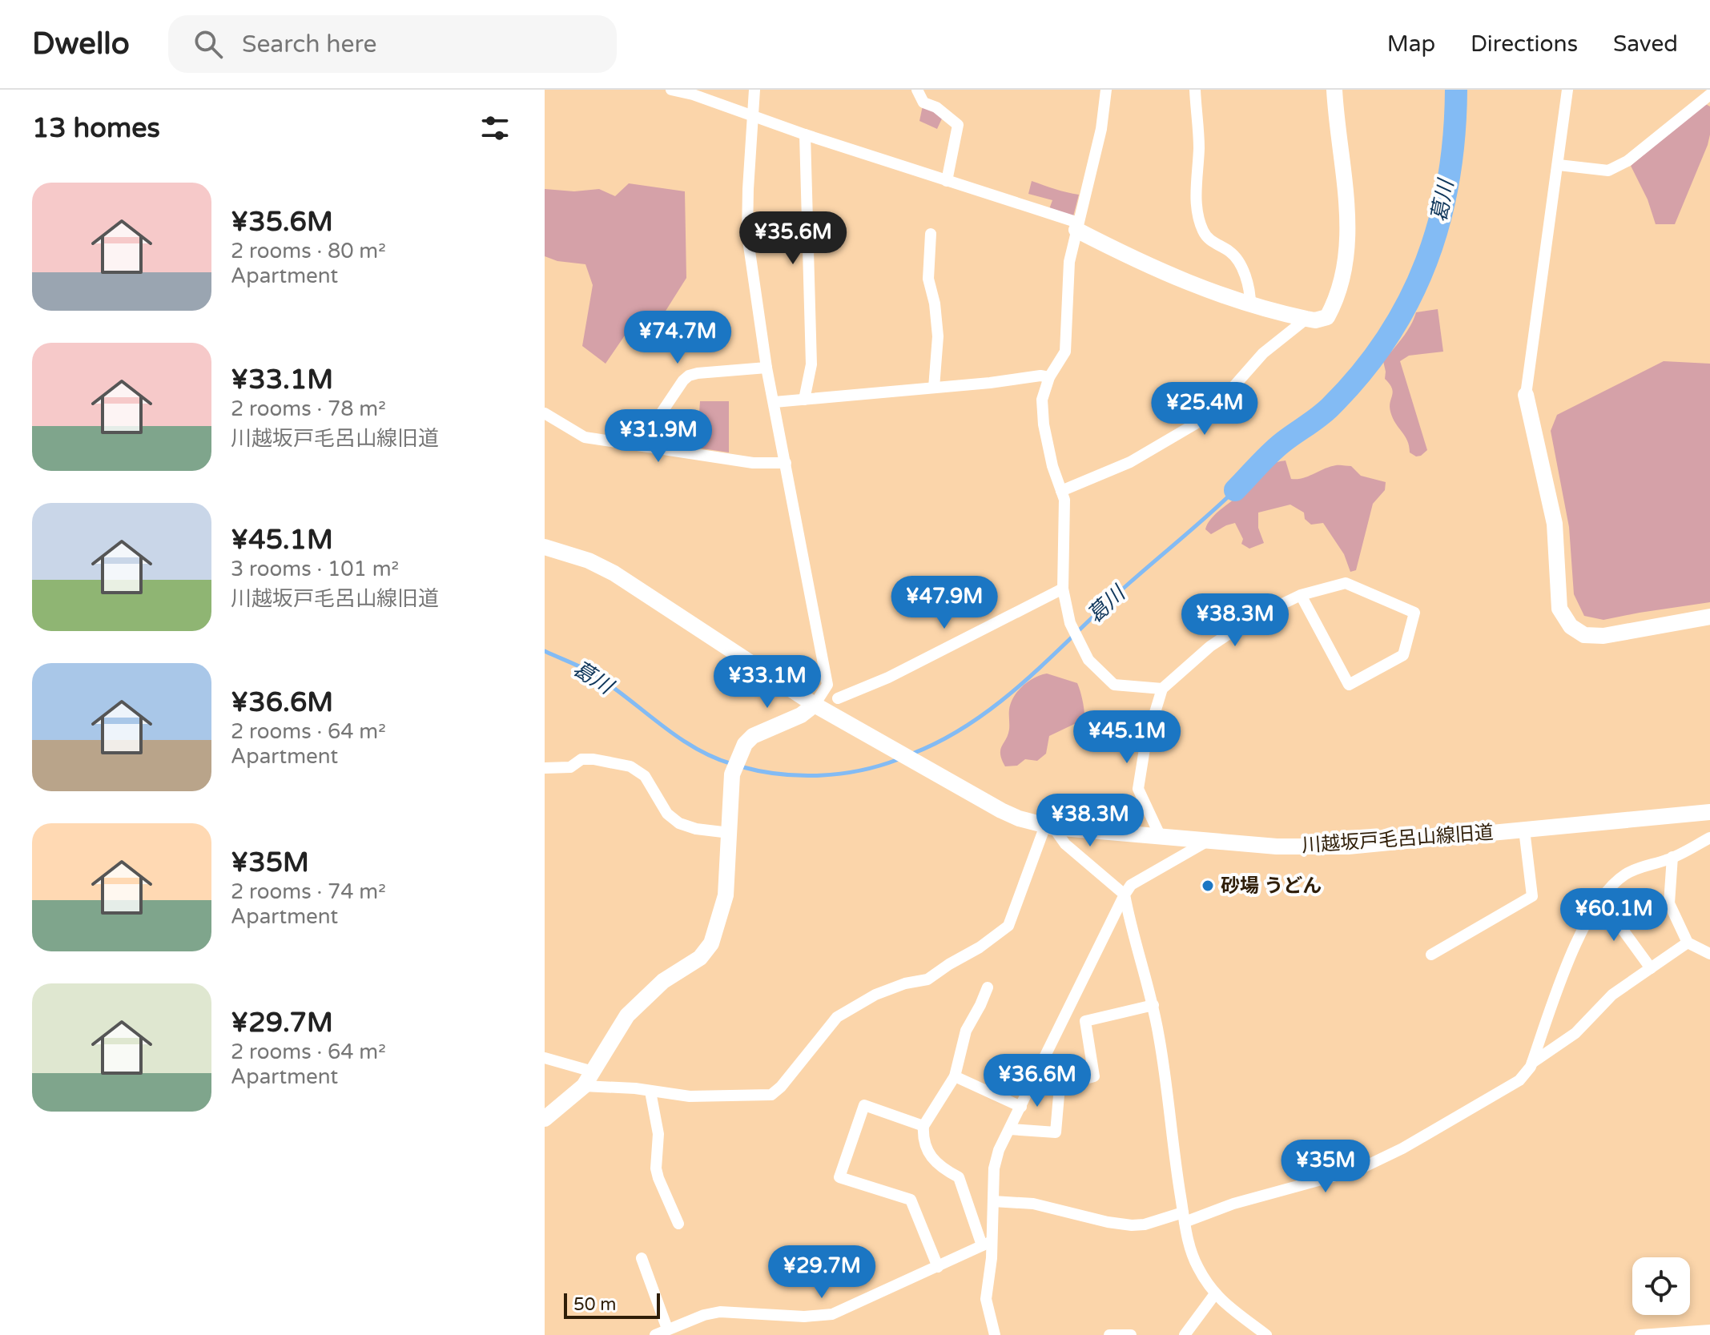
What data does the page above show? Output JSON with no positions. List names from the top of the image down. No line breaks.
{"streets":{"street":["川越坂戸毛呂山線旧道"]},"water":["葛川"],"places":["砂場 うどん"],"scale_bar":"50 m","page":{"header":"Dwello","search":"Search here","nav":["Map","Directions","Saved"],"heading":"13 homes","list":[{"name":"¥35.6M","note":"2 rooms · 80 m² · Apartment"},{"name":"¥33.1M","note":"2 rooms · 78 m² · 川越坂戸毛呂山線旧道"},{"name":"¥45.1M","note":"3 rooms · 101 m² · 川越坂戸毛呂山線旧道"},{"name":"¥36.6M","note":"2 rooms · 64 m² · Apartment"},{"name":"¥35M","note":"2 rooms · 74 m² · Apartment"},{"name":"¥29.7M","note":"2 rooms · 64 m² · Apartment"}],"price":["¥35.6M","¥74.7M","¥25.4M","¥31.9M","¥47.9M","¥38.3M","¥33.1M","¥45.1M","¥38.3M","¥60.1M","¥36.6M","¥35M","¥29.7M"],"scale":"50 m"}}
